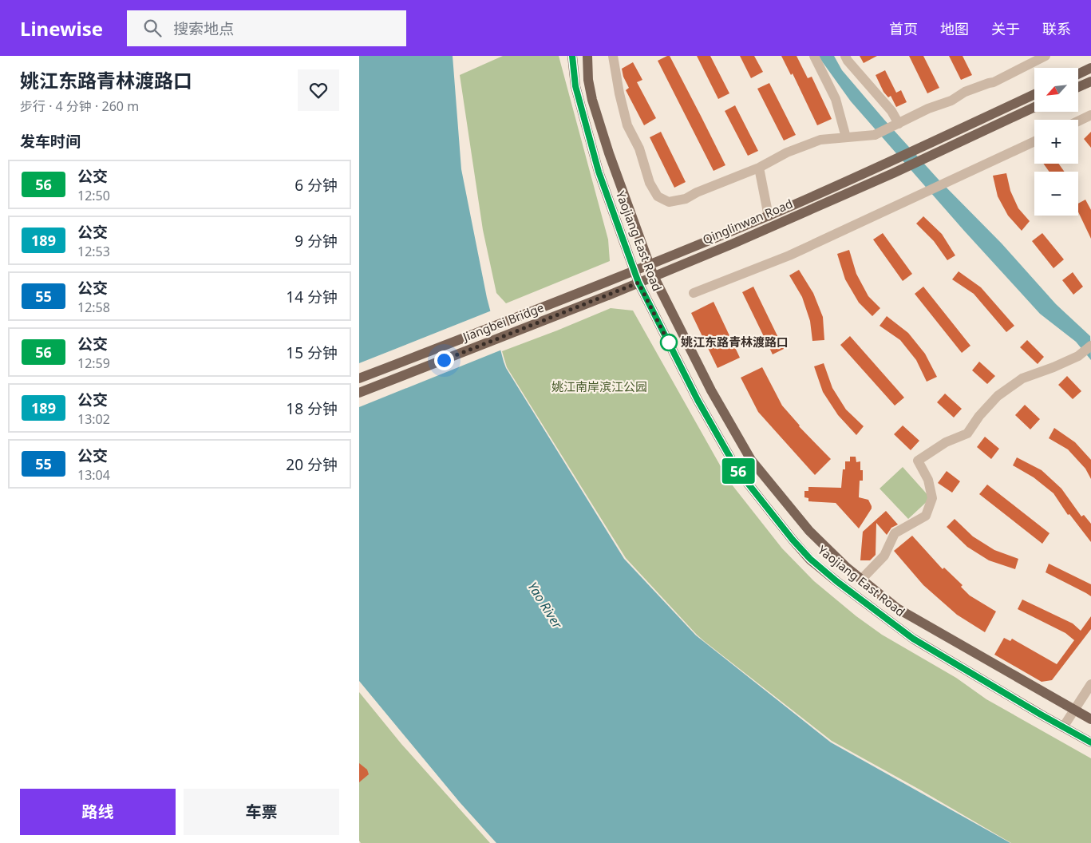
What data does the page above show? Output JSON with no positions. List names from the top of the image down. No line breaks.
{"streets":{"main road":["Qinglinwan Road","Yaojiang East Road","Jiangbei Bridge"]},"crossings":[["Qinglinwan Road","Yaojiang East Road"],["Qinglinwan Road","Jiangbei Bridge"]],"water":["Yao River"],"parks":["姚江南岸滨江公园"],"places":["姚江东路青林渡路口"],"lines":["bus line 56"],"north":"bottom left","page":{"header":"Linewise","search":"搜索地点","nav":["首页","地图","关于","联系"],"heading":[["姚江东路青林渡路口","步行 · 4 分钟 · 260 m"],"发车时间"],"on_map":"56","map_buttons":["+","−"],"list":[{"mark":"56","name":"公交","note":"12:50","value":"6 分钟"},{"mark":"189","name":"公交","note":"12:53","value":"9 分钟"},{"mark":"55","name":"公交","note":"12:58","value":"14 分钟"},{"mark":"56","name":"公交","note":"12:59","value":"15 分钟"},{"mark":"189","name":"公交","note":"13:02","value":"18 分钟"},{"mark":"55","name":"公交","note":"13:04","value":"20 分钟"}],"buttons":["路线","车票"]}}
